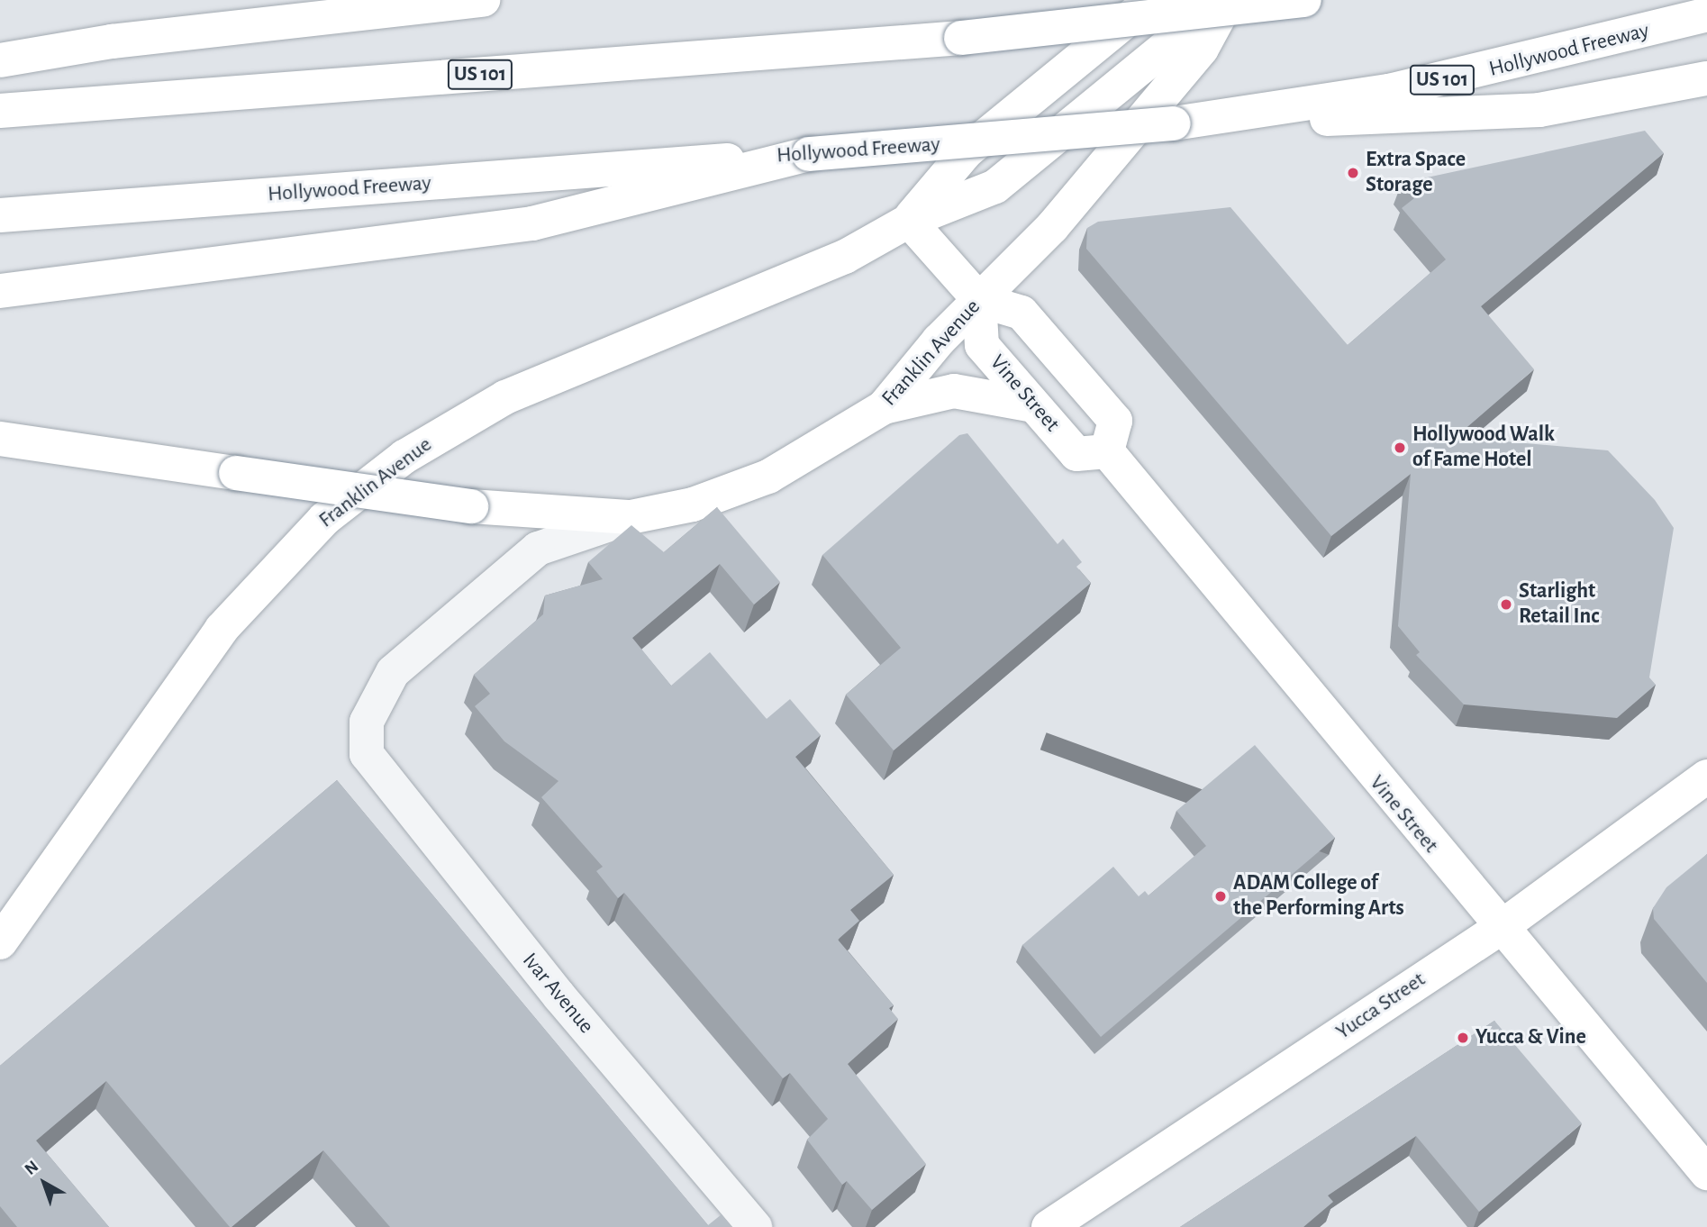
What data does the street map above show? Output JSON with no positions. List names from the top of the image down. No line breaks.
{"streets":{"main road":["Hollywood Freeway","US 101","Franklin Avenue","Vine Street","Yucca Street"],"street":["Ivar Avenue"]},"crossings":[["Franklin Avenue","Vine Street"],["Franklin Avenue","Ivar Avenue"],["Vine Street","Yucca Street"]],"places":["Extra Space Storage","Hollywood Walk of Fame Hotel","Starlight Retail Inc","ADAM College of the Performing Arts","Yucca & Vine"],"north":"top left"}
